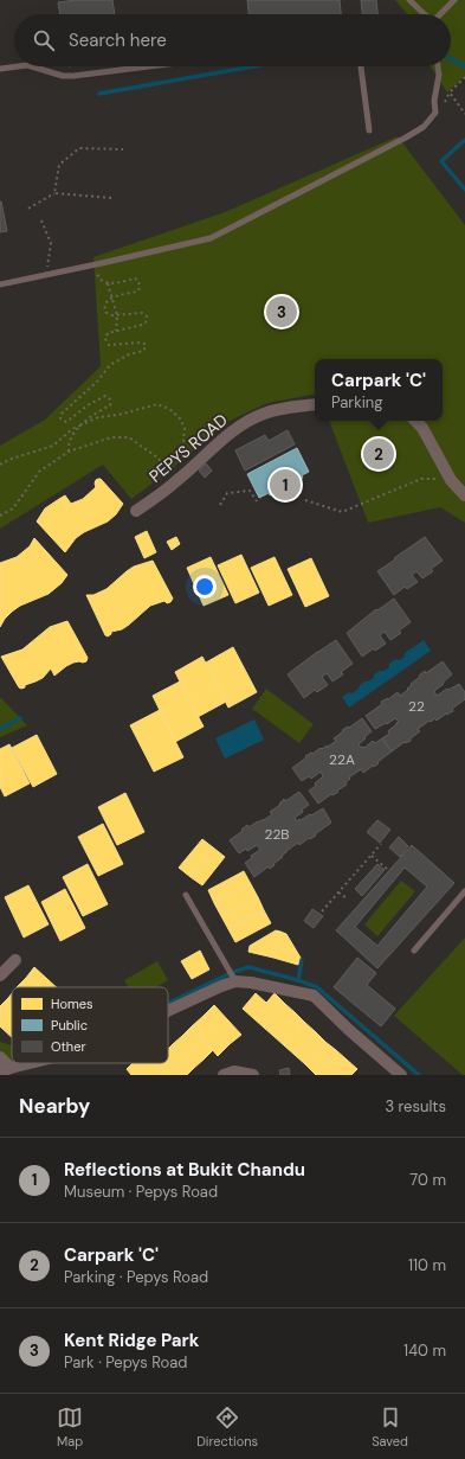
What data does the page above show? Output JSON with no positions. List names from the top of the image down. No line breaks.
{"streets":{"street":["PEPYS ROAD"]},"house_numbers":["22","22A","22B"],"legend":["Homes","Public","Other"],"page":{"search":"Search here","pins":["3","2","1"],"popup":["Carpark 'C'","Parking"],"heading":["Nearby","3 results"],"list":[{"mark":"1","name":"Reflections at Bukit Chandu","note":"Museum · Pepys Road","value":"70 m"},{"mark":"2","name":"Carpark 'C'","note":"Parking · Pepys Road","value":"110 m"},{"mark":"3","name":"Kent Ridge Park","note":"Park · Pepys Road","value":"140 m"}],"nav":["Map","Directions","Saved"]}}
